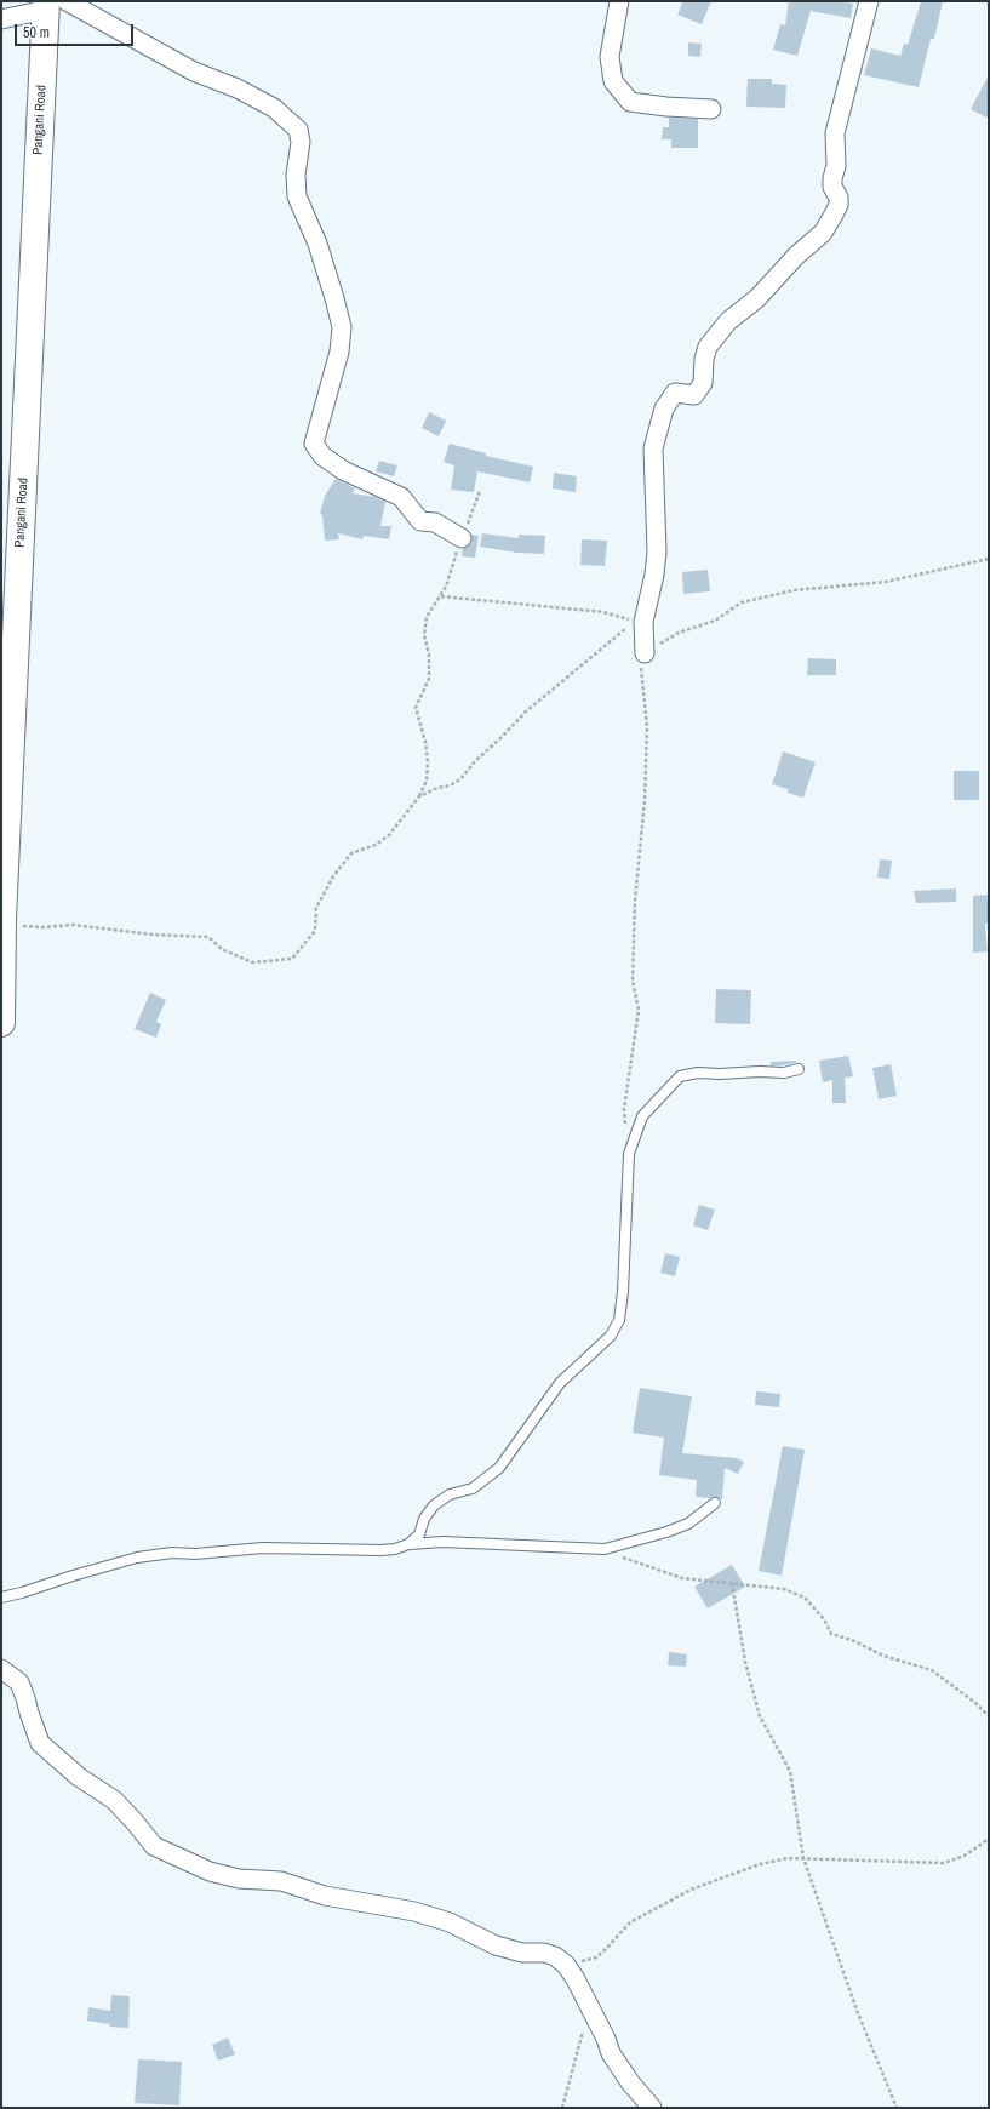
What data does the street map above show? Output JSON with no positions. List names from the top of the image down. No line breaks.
{"streets":{"main road":["Pangani Road"]},"scale_bar":"50 m"}
